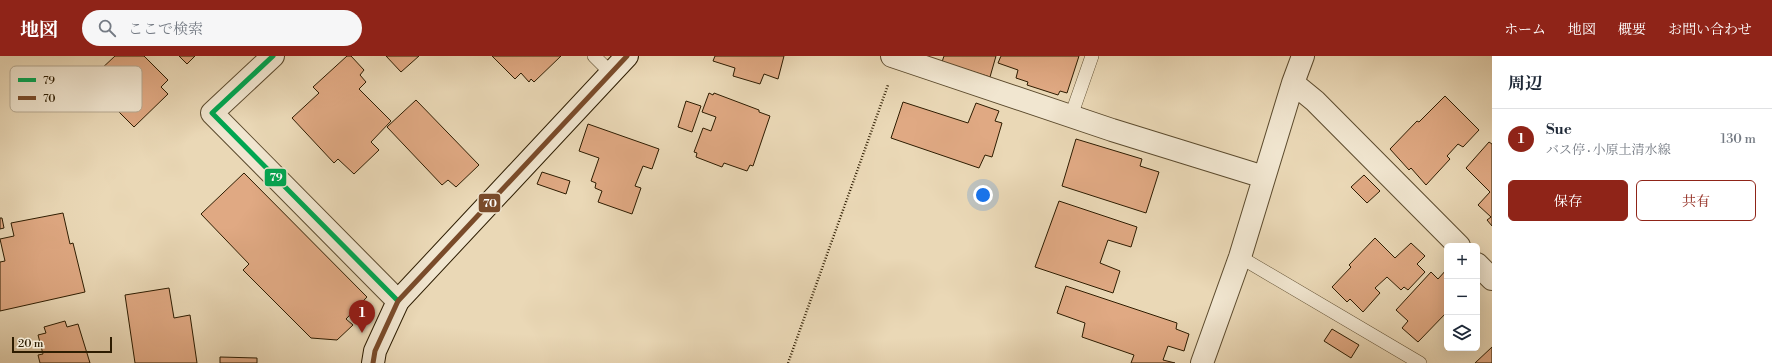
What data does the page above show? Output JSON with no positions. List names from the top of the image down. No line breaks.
{"lines":["transit line 79","transit line 70"],"legend":["79","70"],"scale_bar":"20 m","page":{"header":"地図","search":"ここで検索","nav":["ホーム","地図","概要","お問い合わせ"],"heading":"周辺","list":[{"mark":"1","name":"Sue","note":"バス停 · 小原土清水線","value":"130 m"}],"buttons":["保存","共有"],"map_buttons":["+","−"],"pins":"1","scale":"20 m"}}
